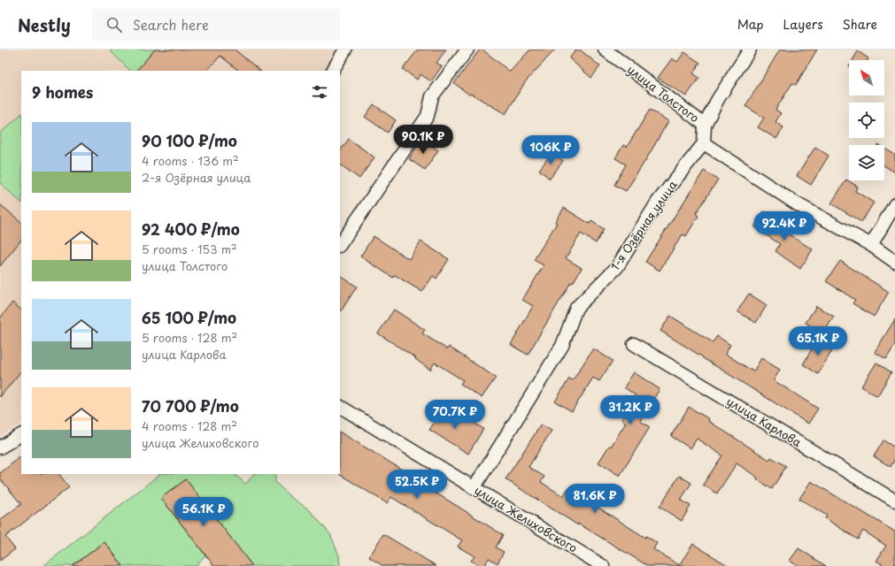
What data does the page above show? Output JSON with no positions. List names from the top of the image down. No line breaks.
{"streets":{"street":["улица Толстого","1-я Озёрная улица","улица Карлова","улица Желиховского"]},"crossings":[["1-я Озёрная улица","улица Желиховского"]],"north":"top left","page":{"header":"Nestly","search":"Search here","nav":["Map","Layers","Share"],"heading":"9 homes","list":[{"name":"90 100 ₽/mo","note":"4 rooms · 136 m² · 2-я Озёрная улица"},{"name":"92 400 ₽/mo","note":"5 rooms · 153 m² · улица Толстого"},{"name":"65 100 ₽/mo","note":"5 rooms · 128 m² · улица Карлова"},{"name":"70 700 ₽/mo","note":"4 rooms · 128 m² · улица Желиховского"}],"price":["90.1K ₽","106K ₽","92.4K ₽","65.1K ₽","31.2K ₽","70.7K ₽","52.5K ₽","81.6K ₽","56.1K ₽"]}}
